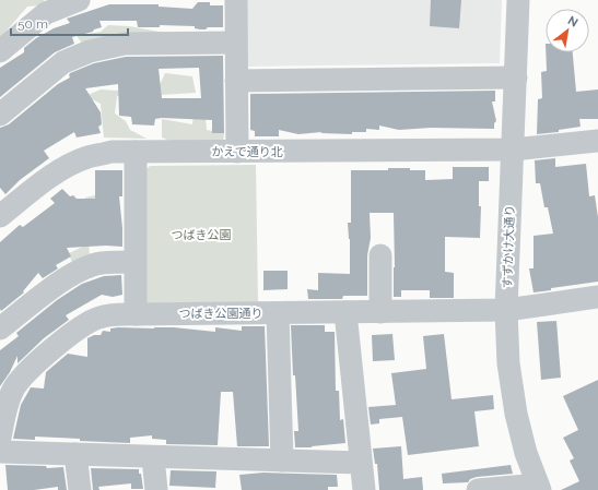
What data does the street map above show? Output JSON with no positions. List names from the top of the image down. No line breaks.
{"streets":{"street":["かえで通り北","すずかけ大通り","つばき公園通り"]},"crossings":[["かえで通り北","すずかけ大通り"],["すずかけ大通り","つばき公園通り"]],"parks":["つばき公園"],"scale_bar":"50 m","north":"top right"}
